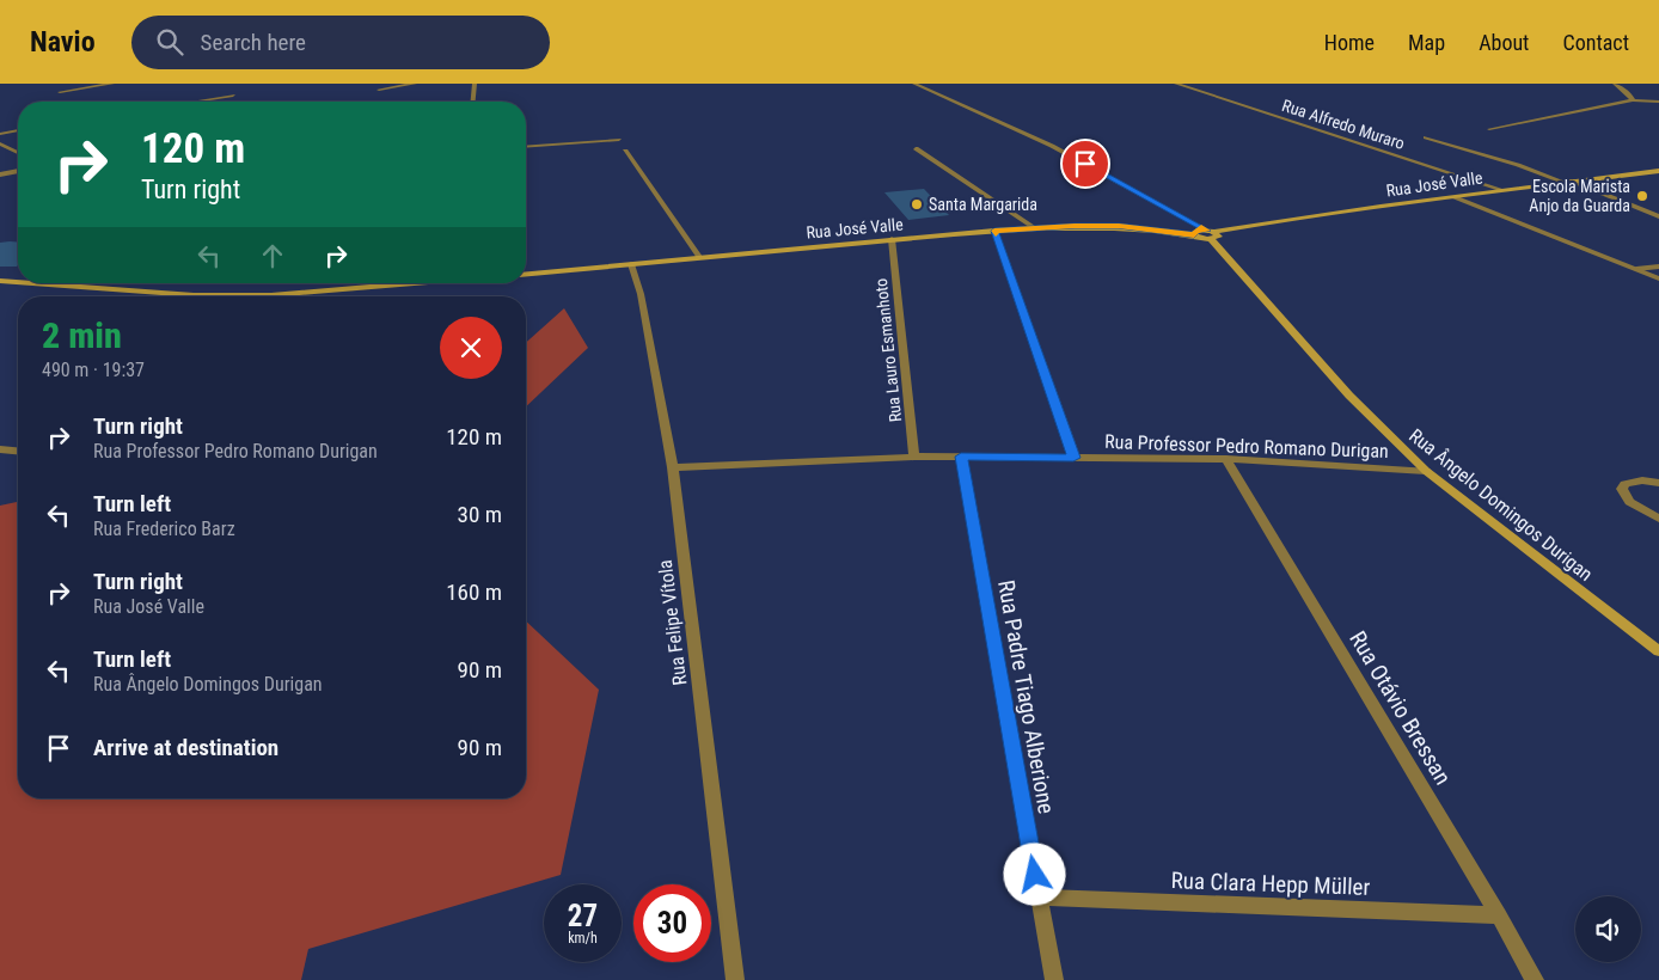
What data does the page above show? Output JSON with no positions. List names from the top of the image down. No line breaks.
{"streets":{"street":["Rua Alfredo Muraro","Rua José Valle","Rua Lauro Esmanhoto","Rua Professor Pedro Romano Durigan","Rua Ângelo Domingos Durigan","Rua Felipe Vítola","Rua Padre Tiago Alberione","Rua Otávio Bressan","Rua Clara Hepp Müller"]},"crossings":[["Rua Alfredo Muraro","Rua José Valle"],["Rua José Valle","Rua Lauro Esmanhoto"],["Rua José Valle","Rua Ângelo Domingos Durigan"],["Rua José Valle","Rua Felipe Vítola"],["Rua Lauro Esmanhoto","Rua Professor Pedro Romano Durigan"],["Rua Professor Pedro Romano Durigan","Rua Ângelo Domingos Durigan"],["Rua Professor Pedro Romano Durigan","Rua Felipe Vítola"],["Rua Professor Pedro Romano Durigan","Rua Padre Tiago Alberione"],["Rua Professor Pedro Romano Durigan","Rua Otávio Bressan"],["Rua Padre Tiago Alberione","Rua Clara Hepp Müller"],["Rua Otávio Bressan","Rua Clara Hepp Müller"]],"places":["Escola Marista Anjo da Guarda","Santa Margarida"],"page":{"header":"Navio","search":"Search here","nav":["Home","Map","About","Contact"],"turn":["120 m","Turn right"],"heading":["2 min","490 m · 19:37"],"list":[{"name":"Turn right","note":"Rua Professor Pedro Romano Durigan","value":"120 m"},{"name":"Turn left","note":"Rua Frederico Barz","value":"30 m"},{"name":"Turn right","note":"Rua José Valle","value":"160 m"},{"name":"Turn left","note":"Rua Ângelo Domingos Durigan","value":"90 m"},{"name":"Arrive at destination","value":"90 m"}],"speed":"27 km/h","limit":"30"}}
